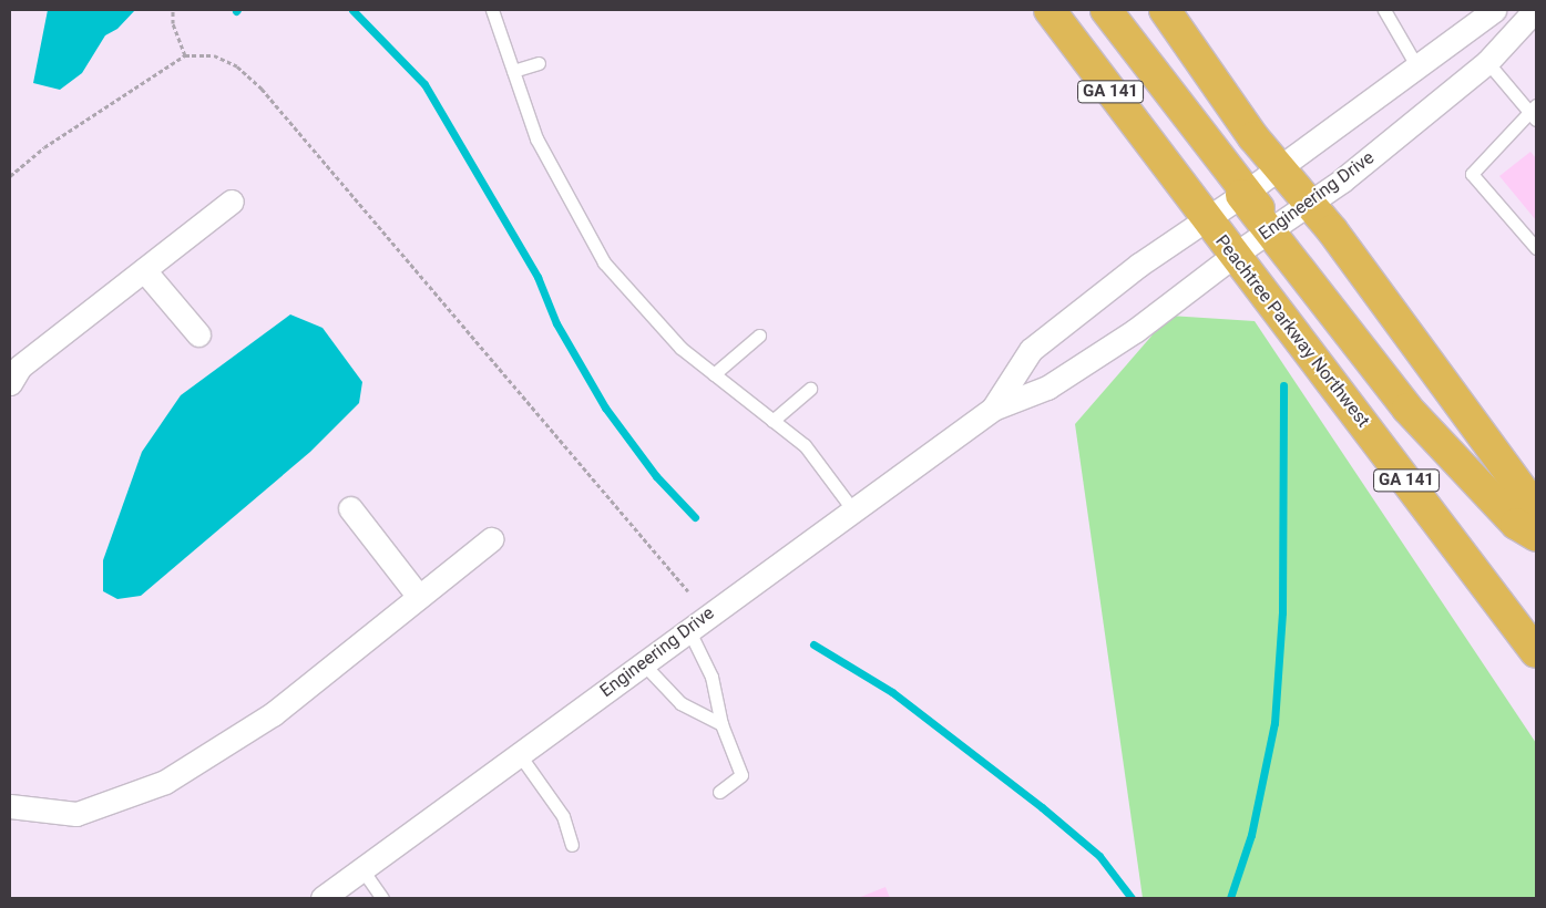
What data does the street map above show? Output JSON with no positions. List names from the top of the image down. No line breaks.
{"streets":{"highway":["GA 141","Peachtree Parkway Northwest"],"street":["Engineering Drive"]},"crossings":[["Engineering Drive","Peachtree Parkway Northwest"]]}
